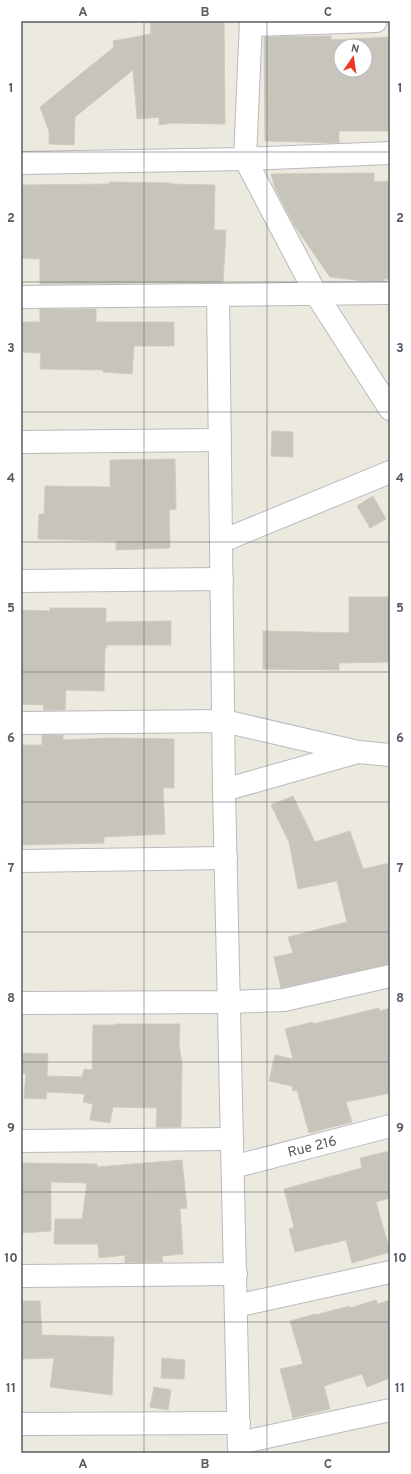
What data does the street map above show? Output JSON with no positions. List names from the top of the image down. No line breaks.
{"streets":{"street":["Rue 216"]},"north":"top","grid":{"columns":["A","B","C"],"rows":["1","2","3","4","5","6","7","8","9","10","11"]}}
